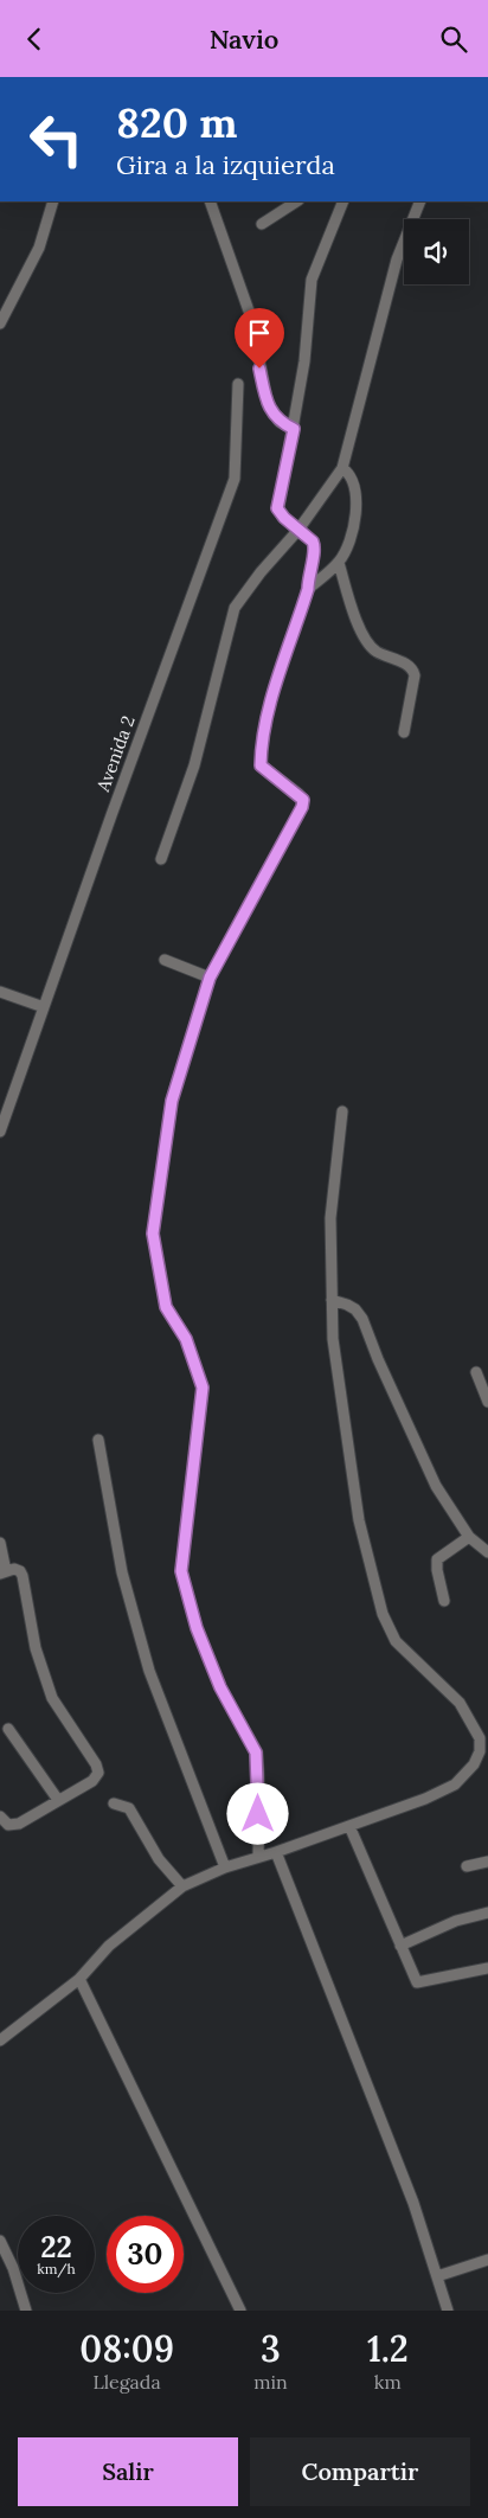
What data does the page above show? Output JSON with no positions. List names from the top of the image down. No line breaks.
{"streets":{"street":["Avenida 2"]},"page":{"header":"Navio","turn":["820 m","Gira a la izquierda"],"speed":"22 km/h","limit":"30","eta":["08:09","Llegada","3","min","1.2","km"],"buttons":["Salir","Compartir"]}}
